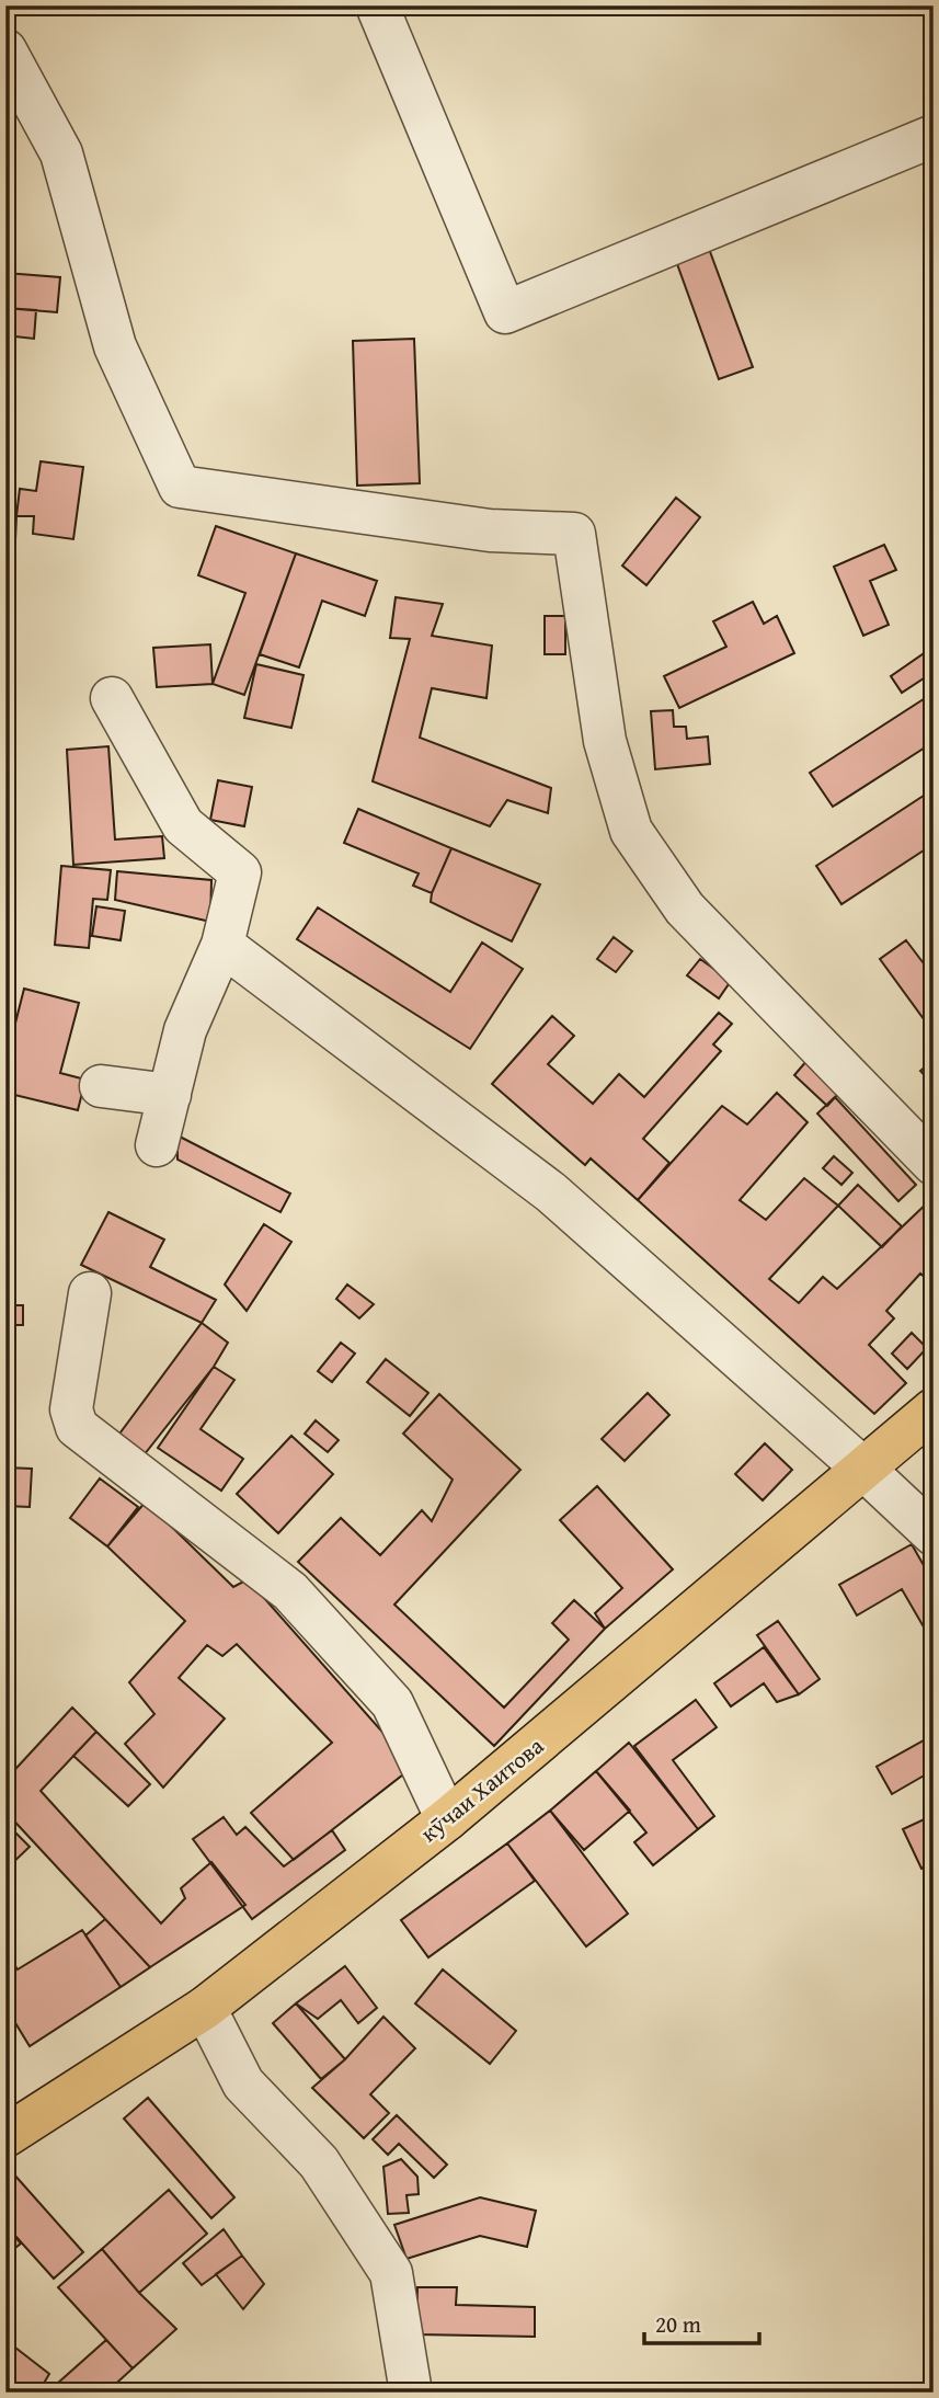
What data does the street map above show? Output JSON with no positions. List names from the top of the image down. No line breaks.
{"streets":{"main road":["кӯчаи Хаитова"]},"scale_bar":"20 m"}
